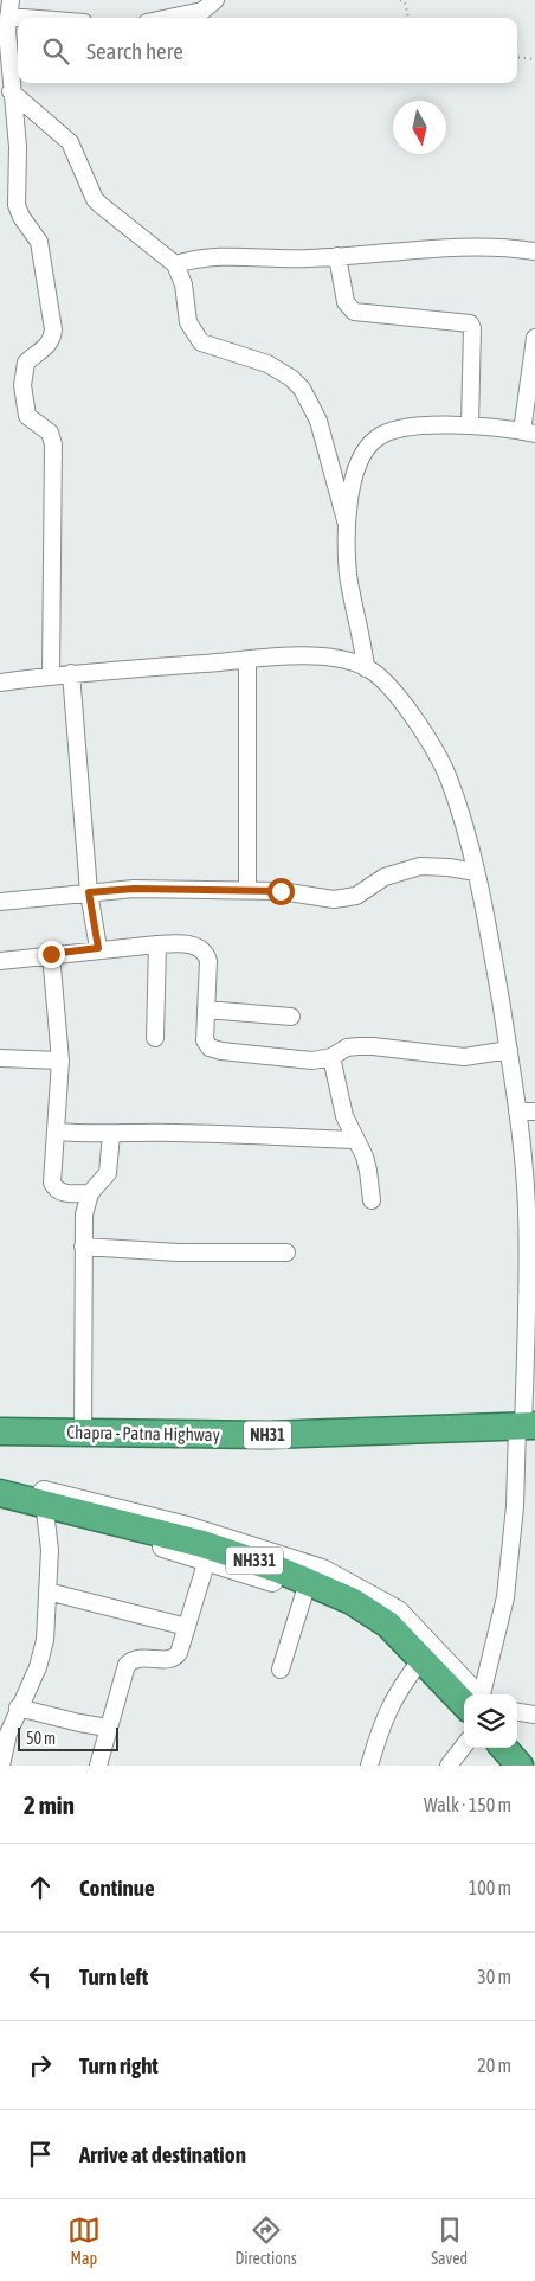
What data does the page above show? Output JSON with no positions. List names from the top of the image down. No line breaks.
{"streets":{"highway":["Chapra - Patna Highway","NH31","NH331"]},"scale_bar":"50 m","north":"bottom","page":{"search":"Search here","scale":"50 m","heading":["2 min","Walk · 150 m"],"list":[["Continue","100 m"],["Turn left","30 m"],["Turn right","20 m"],"Arrive at destination"],"nav":["Map","Directions","Saved"]}}
